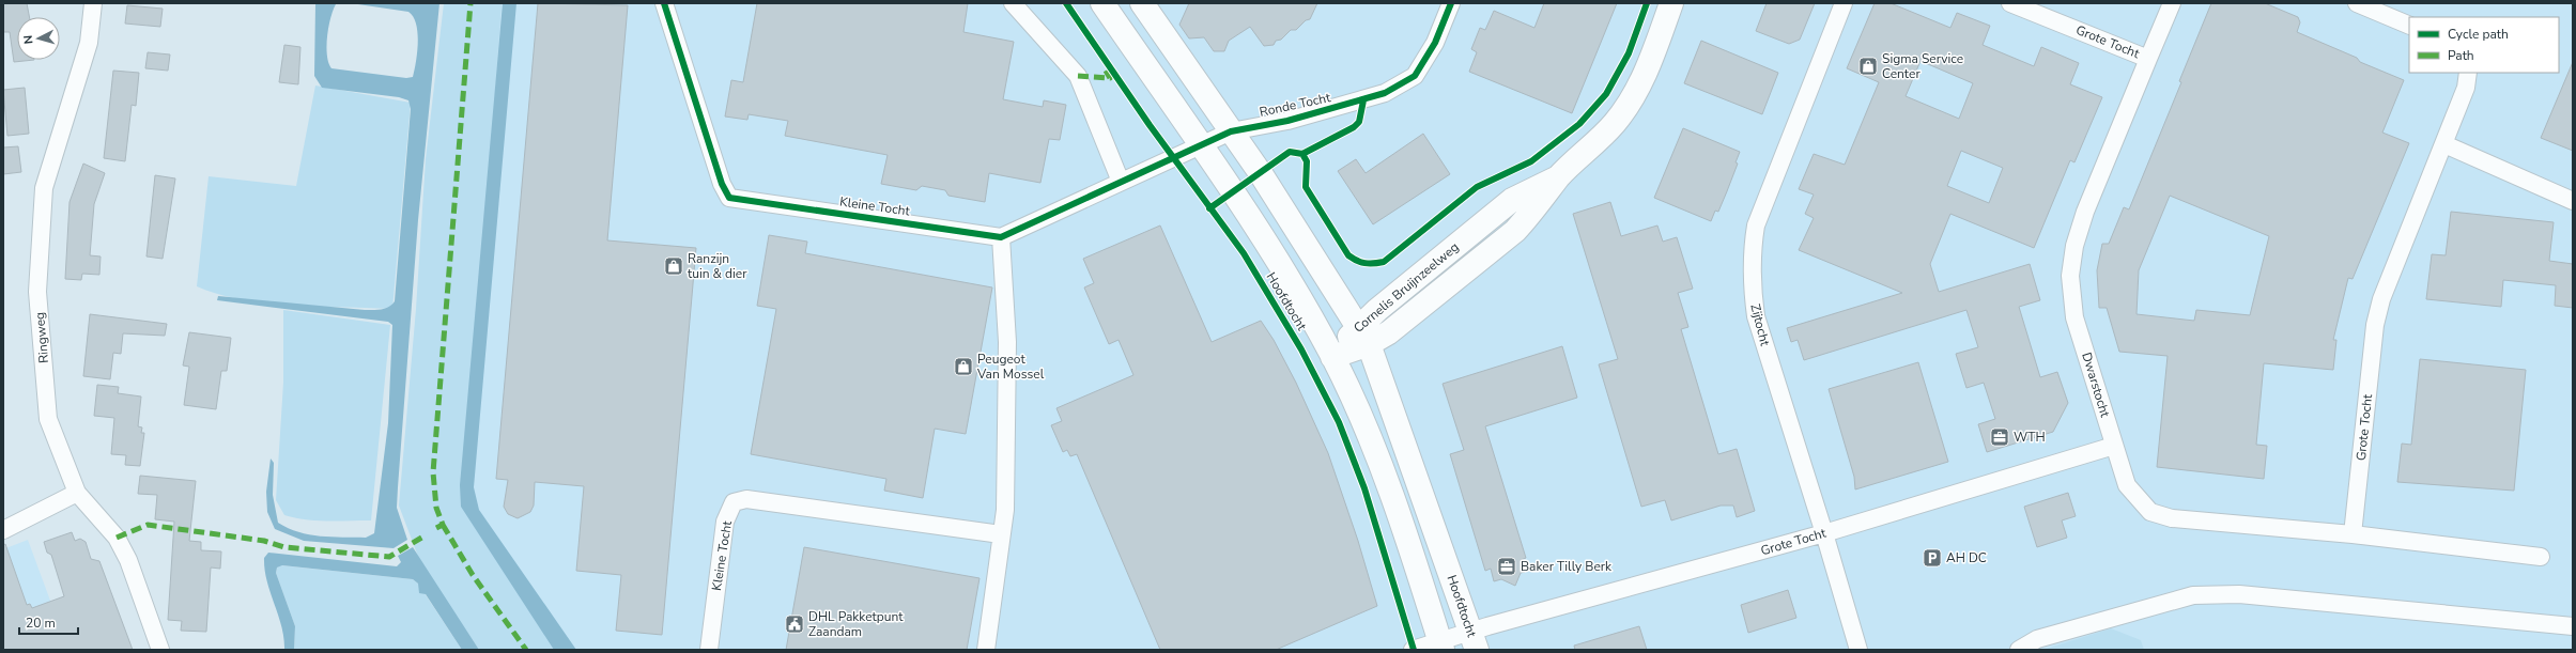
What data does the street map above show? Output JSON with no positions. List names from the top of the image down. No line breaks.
{"streets":{"main road":["Cornelis Bruijnzeelweg","Hoofdtocht"],"street":["Grote Tocht","Ronde Tocht","Kleine Tocht","Zijtocht","Ringweg","Dwarstocht"]},"crossings":[["Grote Tocht","Hoofdtocht"],["Grote Tocht","Zijtocht"],["Grote Tocht","Dwarstocht"],["Ronde Tocht","Hoofdtocht"],["Cornelis Bruijnzeelweg","Hoofdtocht"]],"places":{"shop":["Sigma Service Center","Ranzijn tuin & dier","Peugeot Van Mossel"],"office":["WTH","Baker Tilly Berk"],"parking":["AH DC"],"public building":["DHL Pakketpunt Zaandam"]},"legend":["Cycle path","Path"],"scale_bar":"20 m","north":"left"}
